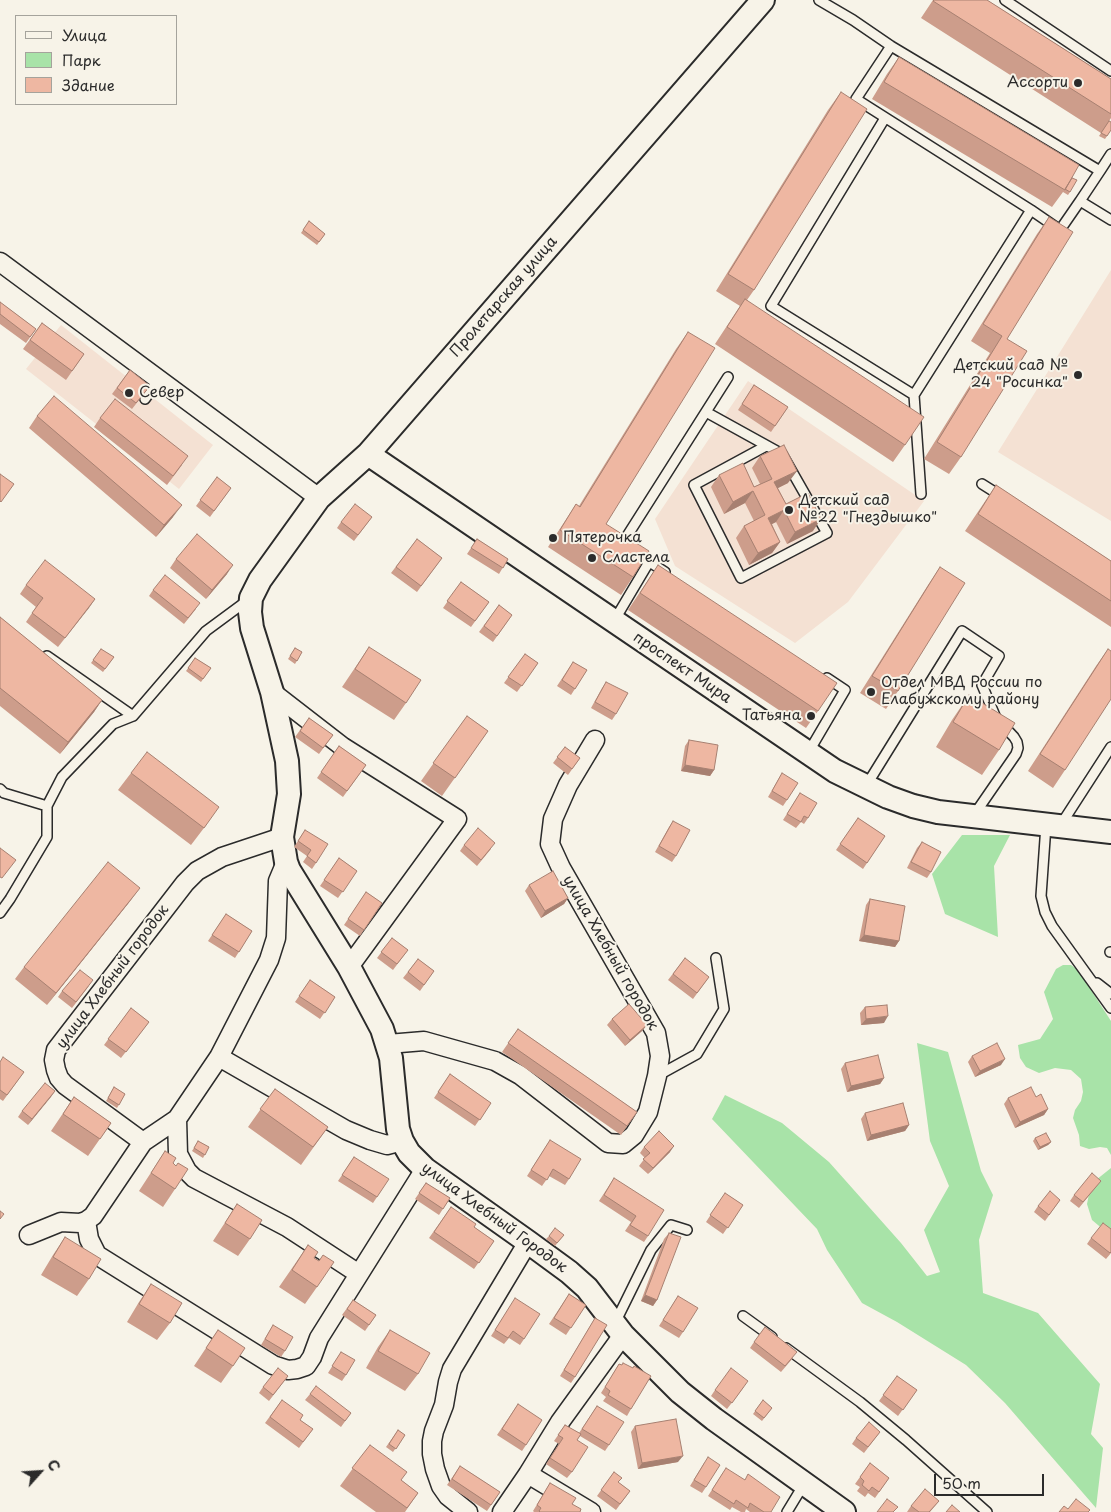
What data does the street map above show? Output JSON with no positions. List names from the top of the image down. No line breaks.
{"streets":{"street":["Пролетарская улица","проспект Мира","улица Хлебный городок","улица Хлебный Городок"]},"crossings":[["Пролетарская улица","проспект Мира"],["Пролетарская улица","улица Хлебный Городок"],["улица Хлебный городок","улица Хлебный Городок"]],"places":["Ассорти","Детский сад № 24 \"Росинка\"","Север","Детский сад №22 \"Гнездышко\"","Пятерочка","Сластела","Отдел МВД России по Елабужскому району","Татьяна"],"legend":["Улица","Парк","Здание"],"scale_bar":"50 m","north":"top right"}
